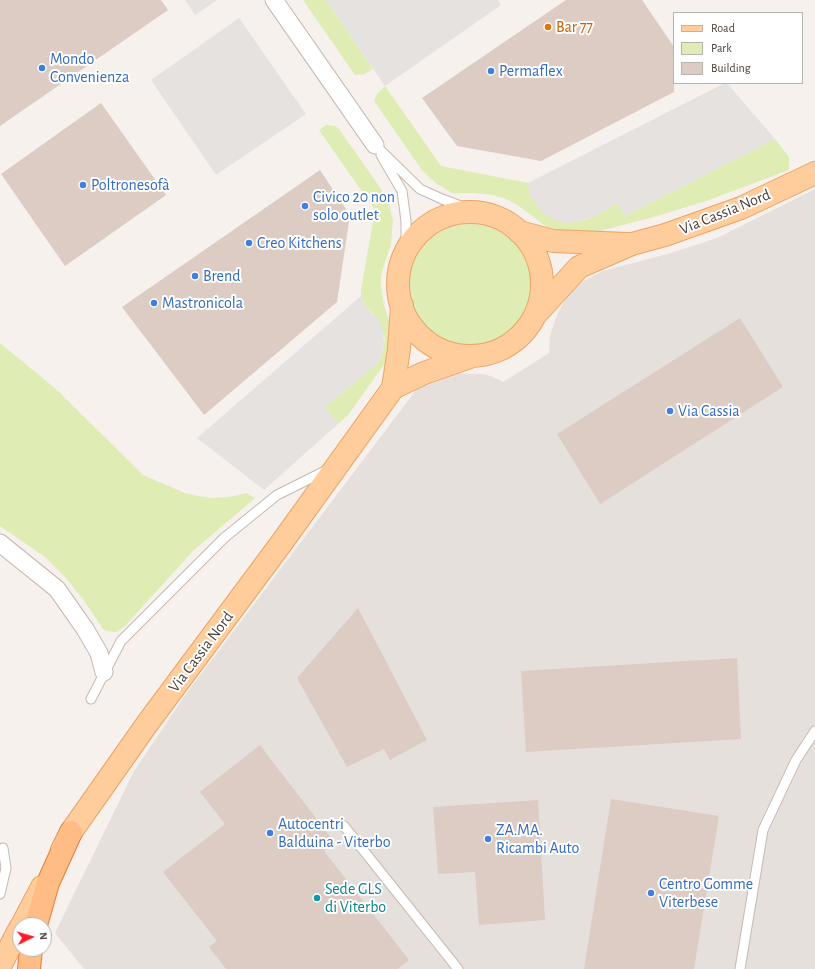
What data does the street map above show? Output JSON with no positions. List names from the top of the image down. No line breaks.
{"streets":{"main road":["Via Cassia Nord"]},"places":["Bar 77","Mondo Convenienza","Permaflex","Poltronesofà","Civico 20 non solo outlet","Creo Kitchens","Brend","Mastronicola","Via Cassia","Autocentri Balduina - Viterbo","ZA.MA. Ricambi Auto","Centro Gomme Viterbese","Sede GLS di Viterbo"],"legend":["Road","Park","Building"],"north":"right"}
